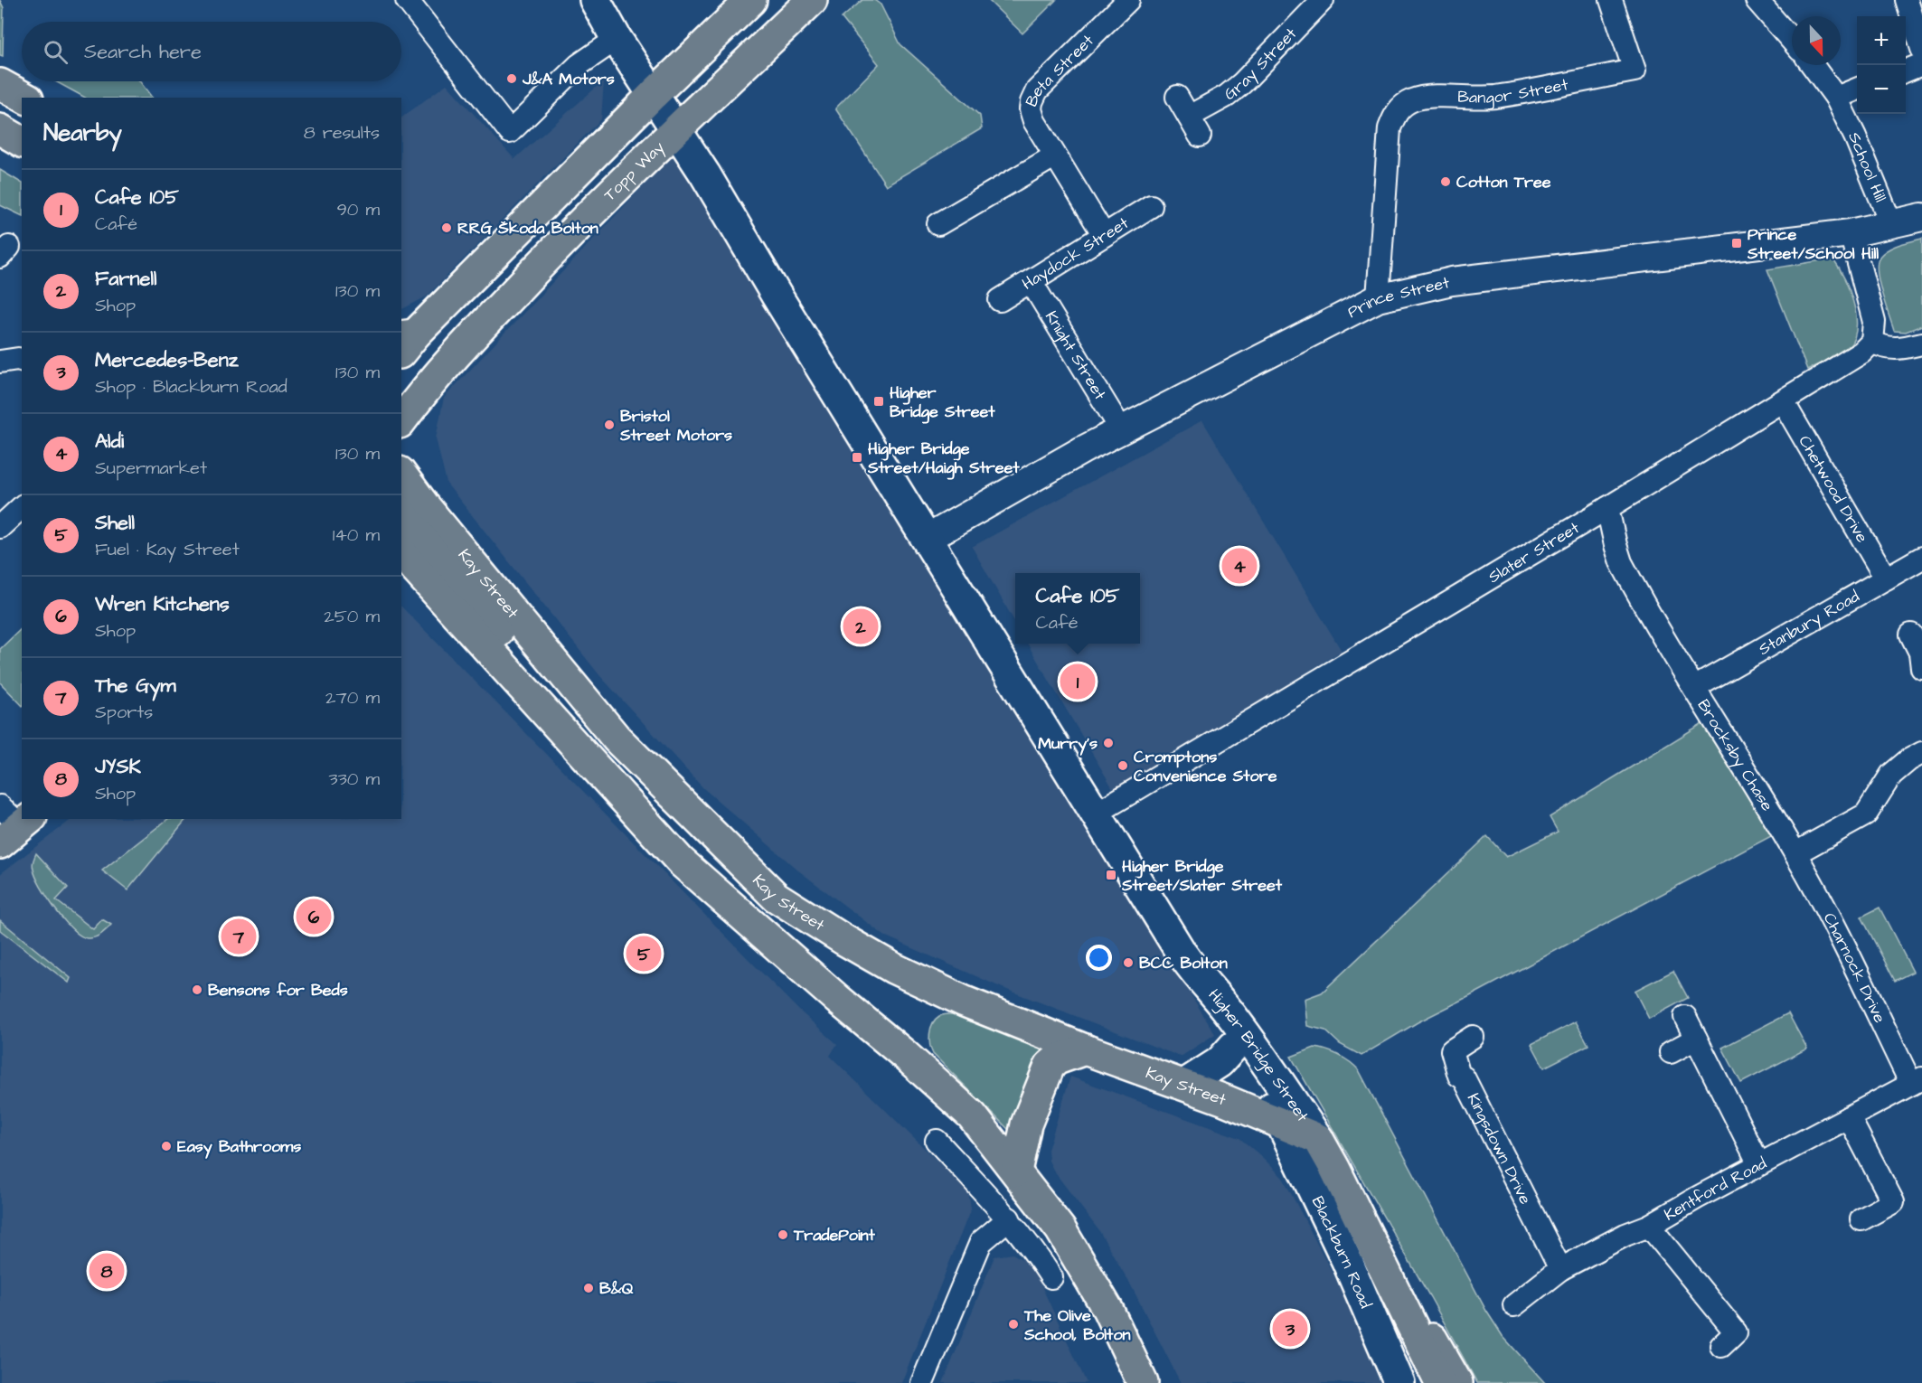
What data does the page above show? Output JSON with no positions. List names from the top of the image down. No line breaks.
{"streets":{"main road":["Topp Way","Kay Street","Higher Bridge Street","Blackburn Road"],"street":["Gray Street","Beta Street","Bangor Street","School Hill","Haydock Street","Prince Street","Knight Street","Chetwood Drive","Slater Street","Stanbury Road","Brocksby Chase","Charnock Drive","Kingsdown Drive","Kentford Road"]},"crossings":[["Beta Street","Haydock Street"],["Bangor Street","Prince Street"],["School Hill","Prince Street"],["Topp Way","Higher Bridge Street"],["Haydock Street","Knight Street"],["Prince Street","Knight Street"],["Prince Street","Higher Bridge Street"],["Chetwood Drive","Slater Street"],["Chetwood Drive","Stanbury Road"],["Slater Street","Brocksby Chase"],["Slater Street","Higher Bridge Street"],["Kay Street","Higher Bridge Street"],["Kay Street","Blackburn Road"],["Stanbury Road","Brocksby Chase"],["Brocksby Chase","Charnock Drive"],["Charnock Drive","Kentford Road"],["Higher Bridge Street","Blackburn Road"],["Kingsdown Drive","Kentford Road"]],"places":{"other":["J&A Motors","Cotton Tree","RRG Škoda Bolton","Bristol Street Motors","Murry's","Cromptons Convenience Store","BCC Bolton","Bensons for Beds","Easy Bathrooms","TradePoint","B&Q","The Olive School, Bolton"],"transit":["Prince Street/School Hill","Higher Bridge Street","Higher Bridge Street/Haigh Street","Higher Bridge Street/Slater Street"]},"north":"bottom","page":{"map_buttons":["+","−"],"search":"Search here","heading":["Nearby","8 results"],"list":[{"mark":"1","name":"Cafe 105","note":"Café","value":"90 m"},{"mark":"2","name":"Farnell","note":"Shop","value":"130 m"},{"mark":"3","name":"Mercedes-Benz","note":"Shop · Blackburn Road","value":"130 m"},{"mark":"4","name":"Aldi","note":"Supermarket","value":"130 m"},{"mark":"5","name":"Shell","note":"Fuel · Kay Street","value":"140 m"},{"mark":"6","name":"Wren Kitchens","note":"Shop","value":"250 m"},{"mark":"7","name":"The Gym","note":"Sports","value":"270 m"},{"mark":"8","name":"JYSK","note":"Shop","value":"330 m"}],"pins":["4","2","1","6","7","5","8","3"],"popup":["Cafe 105","Café"]}}
